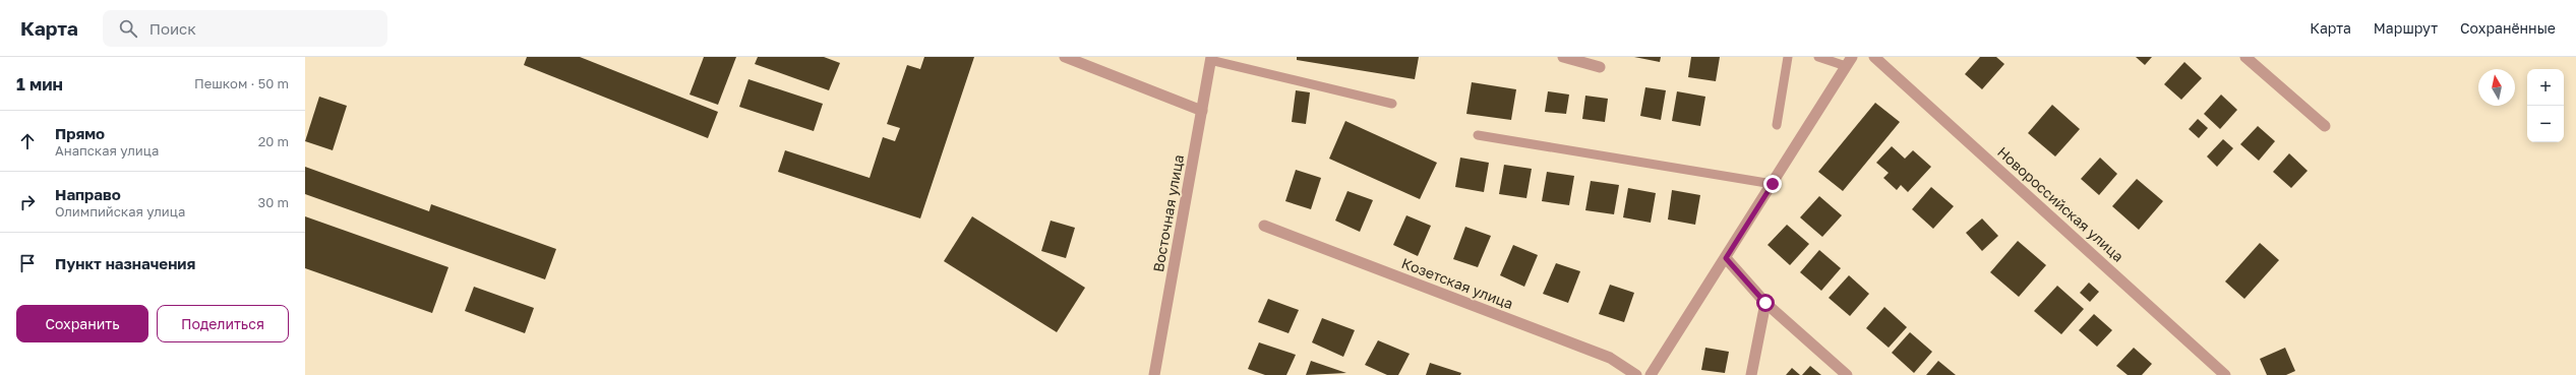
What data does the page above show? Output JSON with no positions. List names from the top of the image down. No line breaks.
{"streets":{"street":["Новороссийская улица","Восточная улица","Козетская улица"]},"north":"top","page":{"header":"Карта","search":"Поиск","nav":["Карта","Маршрут","Сохранённые"],"heading":["1 мин","Пешком · 50 m"],"map_buttons":["+","−"],"list":[["Прямо","Анапская улица","20 m"],["Направо","Олимпийская улица","30 m"],"Пункт назначения"],"buttons":["Сохранить","Поделиться"]}}
